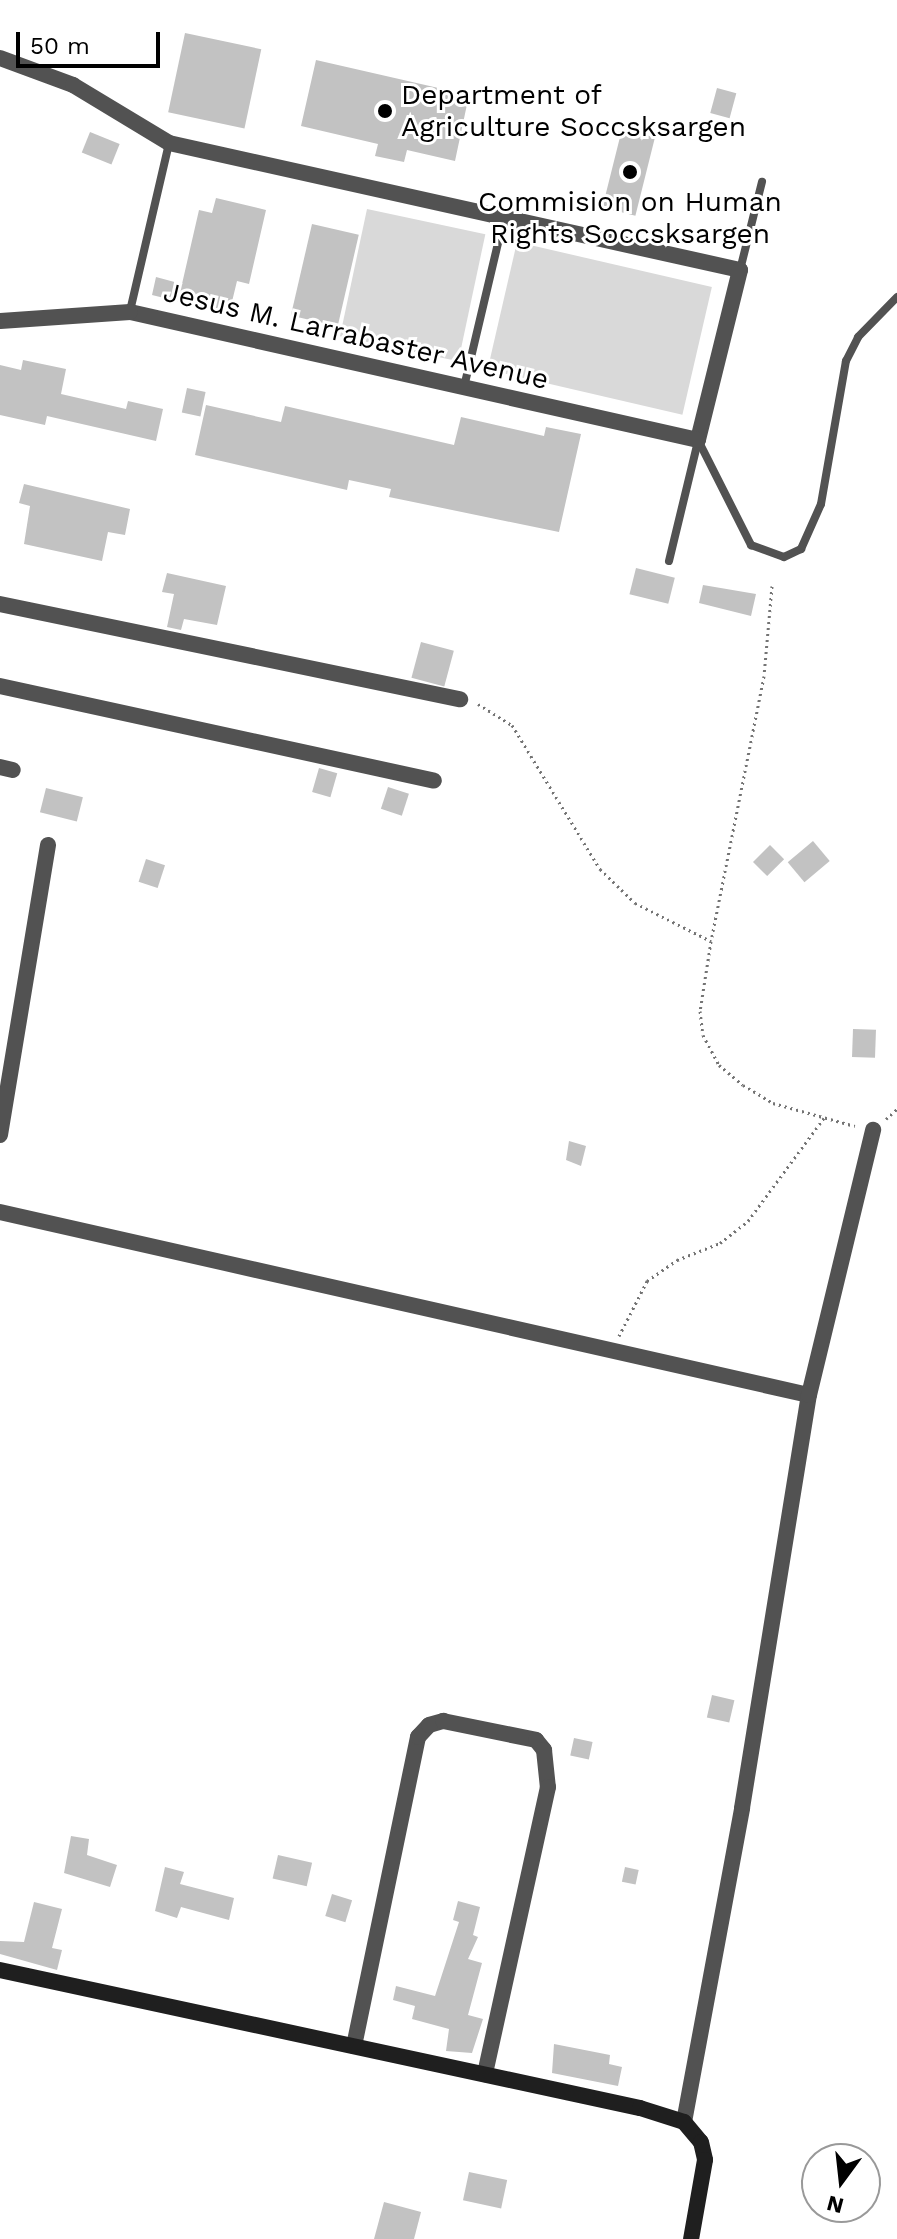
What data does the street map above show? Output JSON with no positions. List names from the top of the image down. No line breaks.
{"streets":{"street":["Jesus M. Larrabaster Avenue"]},"places":["Department of Agriculture Soccsksargen","Commision on Human Rights Soccsksargen"],"scale_bar":"50 m","north":"bottom"}
